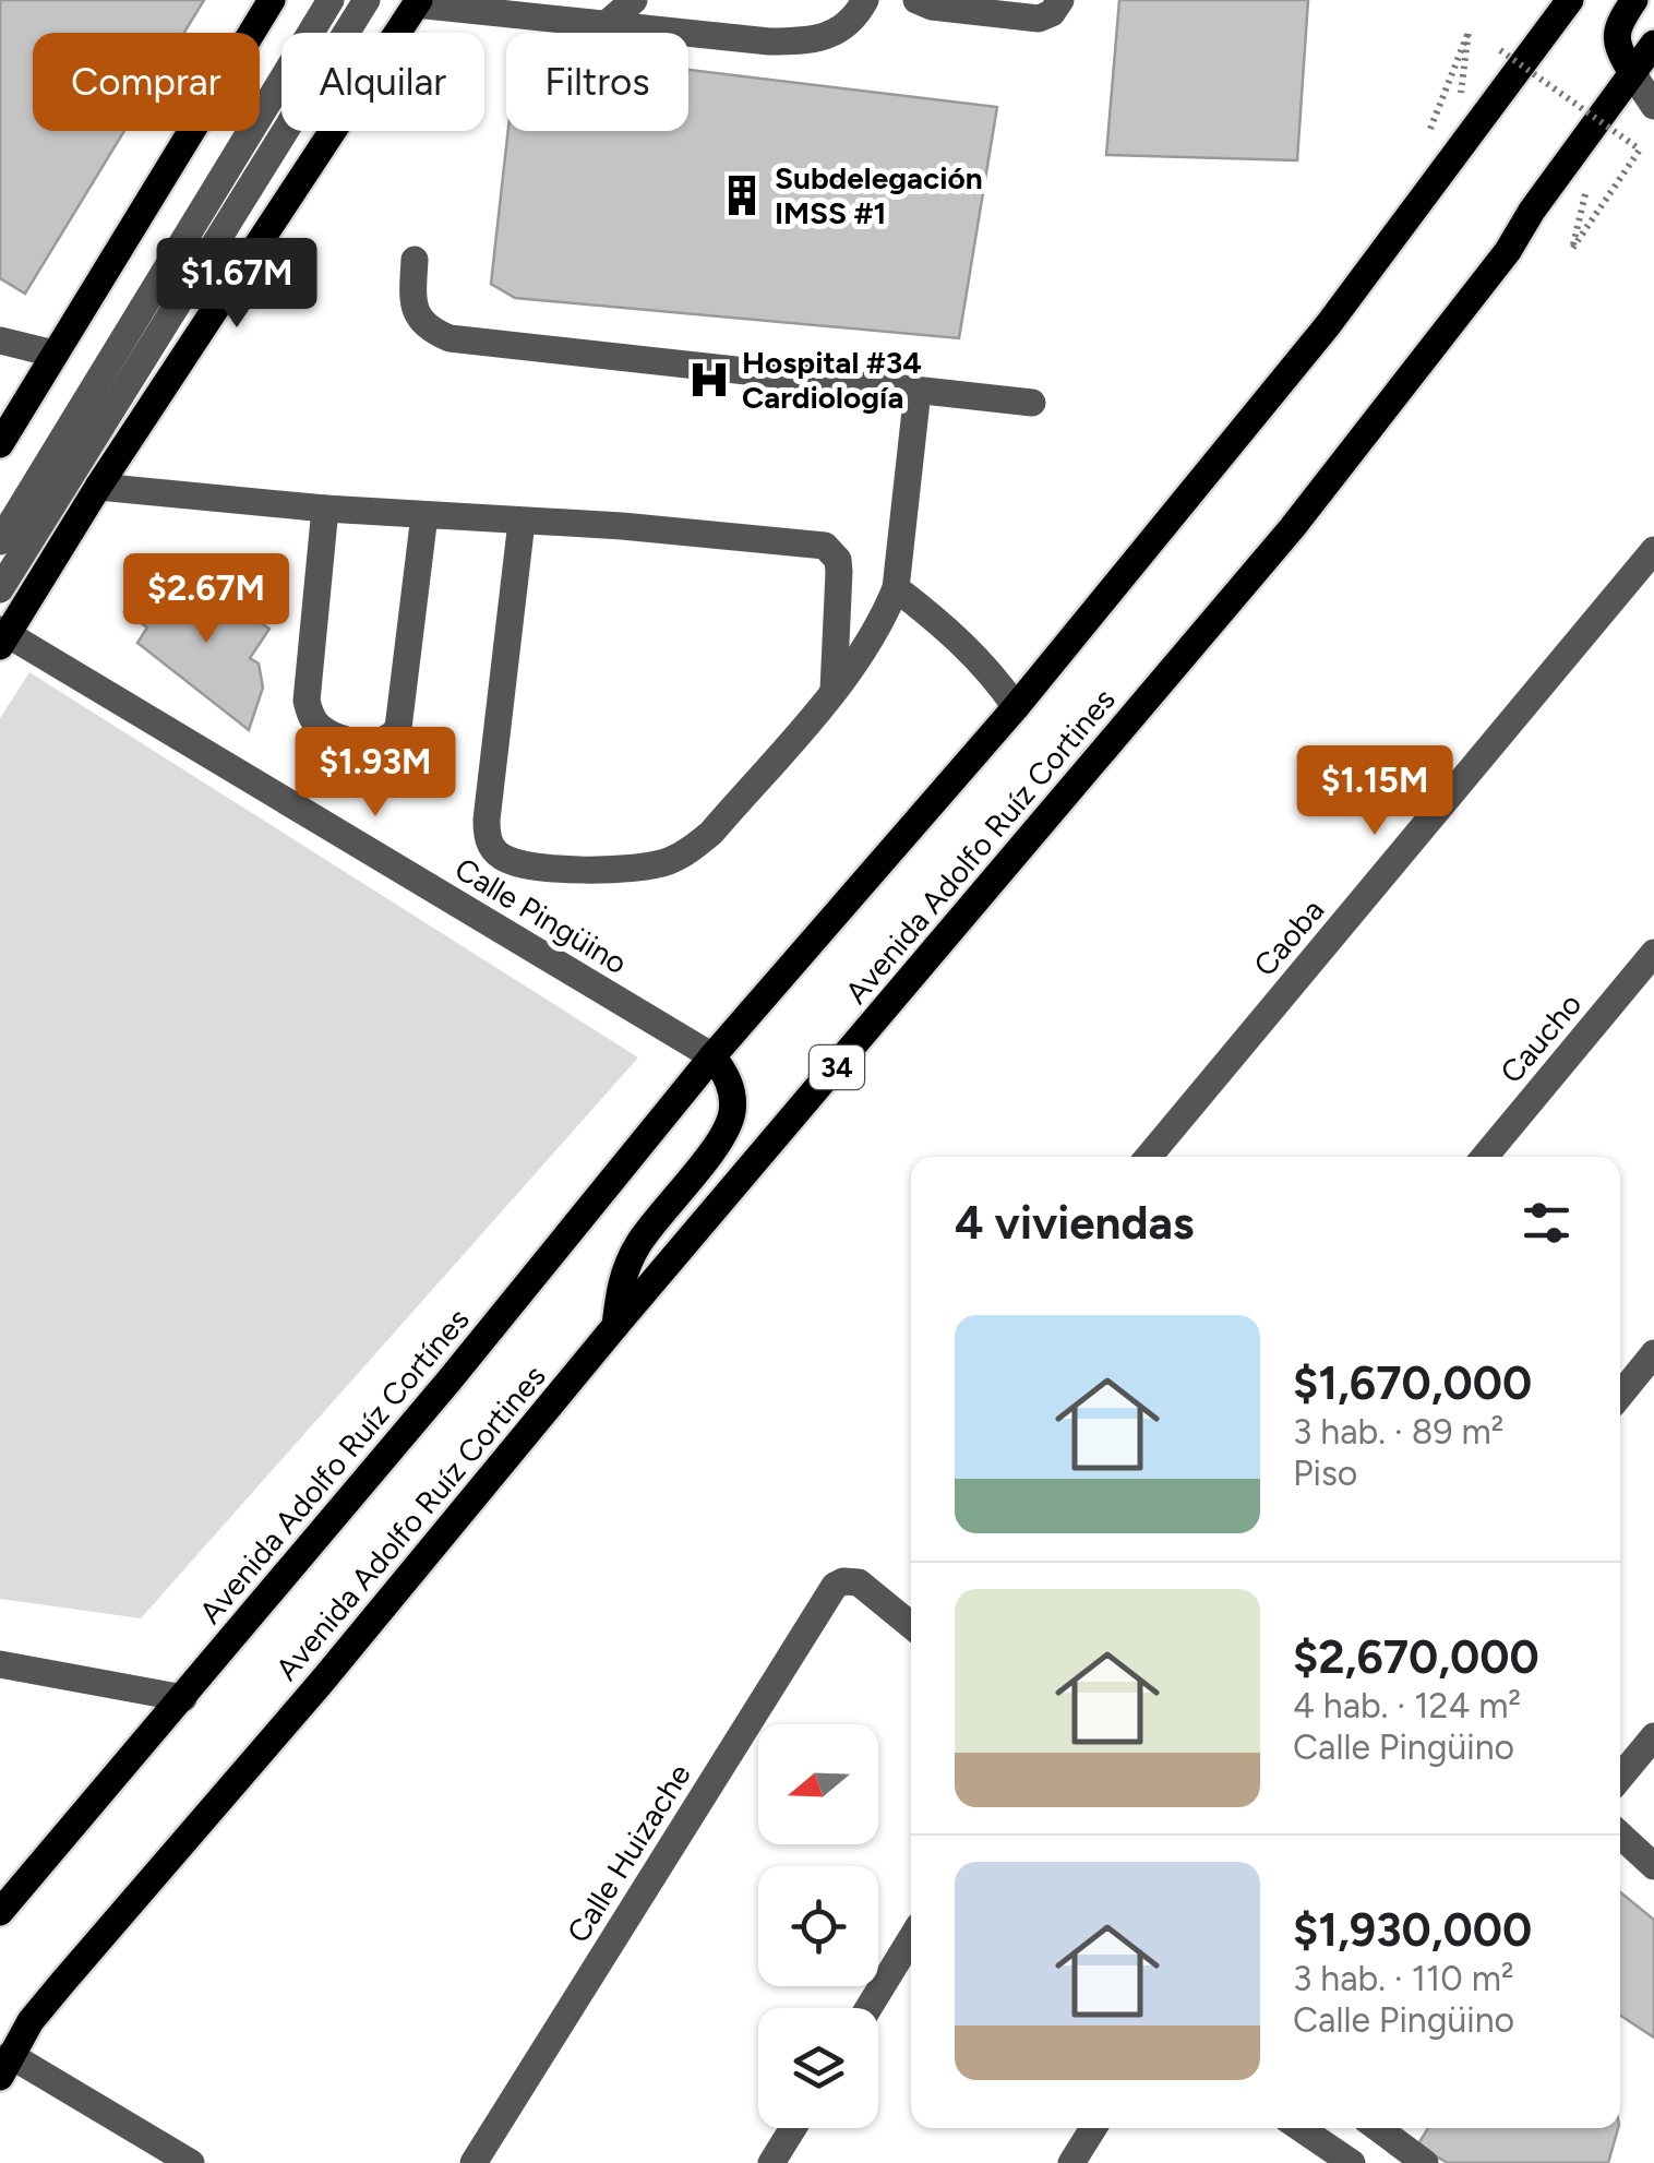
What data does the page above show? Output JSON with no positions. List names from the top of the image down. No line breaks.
{"streets":{"main road":["Avenida Adolfo Ruíz Cortines","34","Avenida Adolfo Ruíz Cortínes"],"street":["Calle Pingüino","Caoba","Caucho","Calle Huizache"]},"crossings":[["Avenida Adolfo Ruíz Cortines","Calle Pingüino"],["Avenida Adolfo Ruíz Cortines","Avenida Adolfo Ruíz Cortínes"],["Calle Pingüino","Avenida Adolfo Ruíz Cortínes"]],"places":{"building":["Subdelegación IMSS #1"],"hospital":["Hospital #34 Cardiología"]},"north":"left","page":{"chip":["Comprar","Alquilar","Filtros"],"price":["$1.67M","$2.67M","$1.93M","$1.15M"],"heading":"4 viviendas","list":[{"name":"$1,670,000","note":"3 hab. · 89 m² · Piso"},{"name":"$2,670,000","note":"4 hab. · 124 m² · Calle Pingüino"},{"name":"$1,930,000","note":"3 hab. · 110 m² · Calle Pingüino"}]}}
